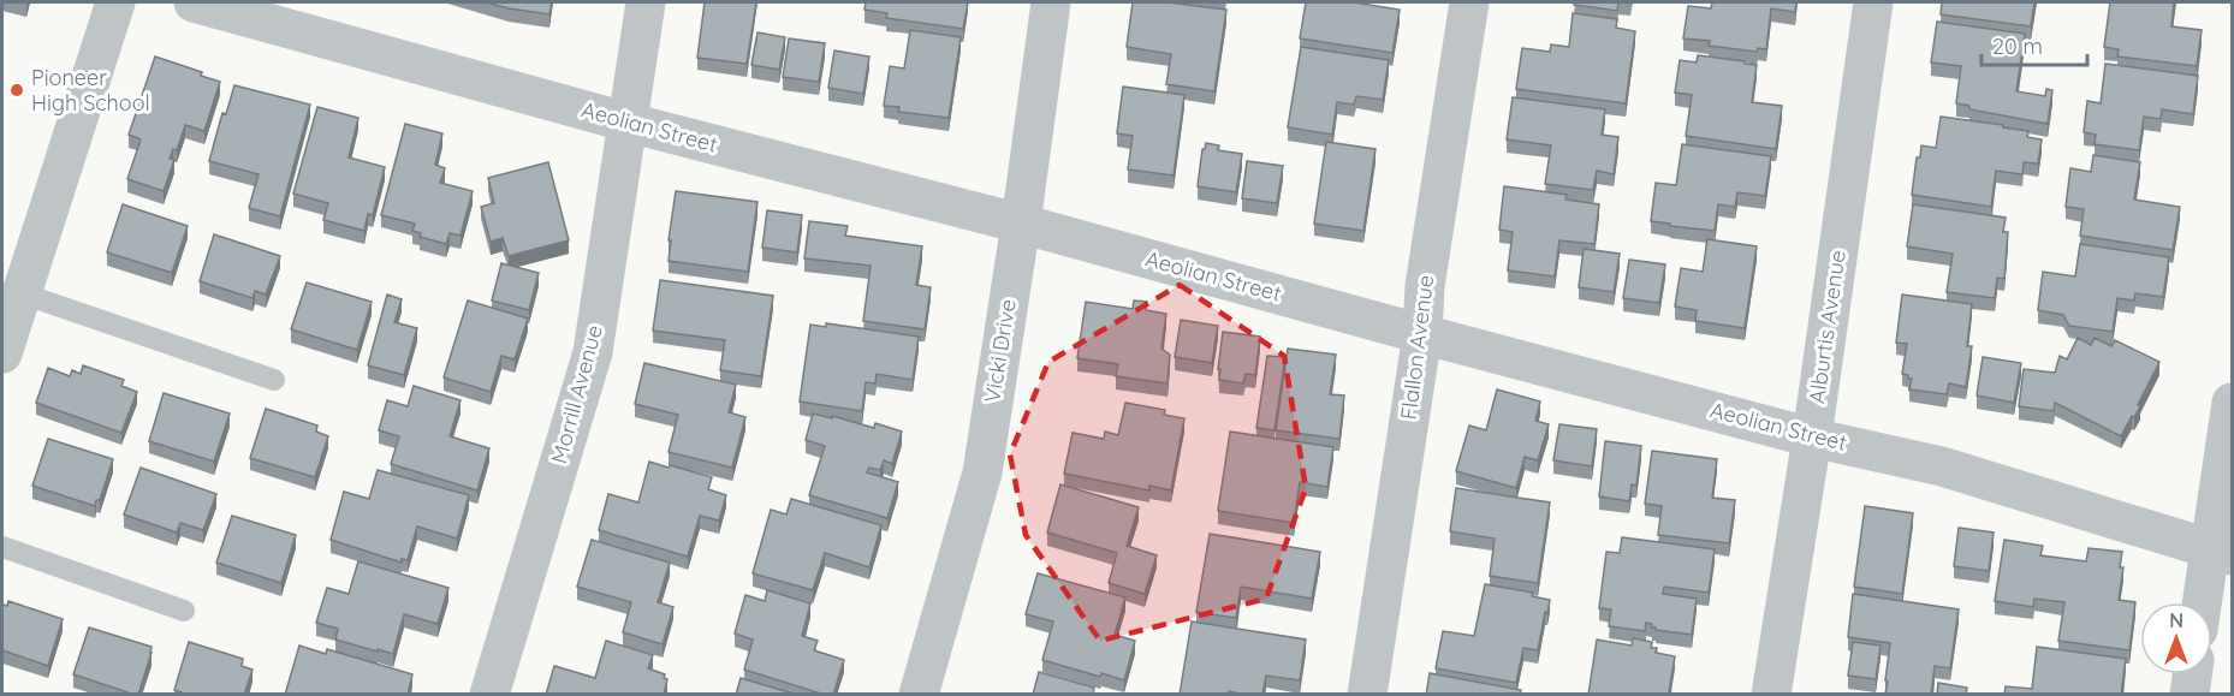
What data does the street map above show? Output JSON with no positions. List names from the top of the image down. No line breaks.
{"streets":{"street":["Aeolian Street","Alburtis Avenue","Flallon Avenue","Vicki Drive","Morrill Avenue"]},"crossings":[["Aeolian Street","Alburtis Avenue"],["Aeolian Street","Flallon Avenue"],["Aeolian Street","Vicki Drive"],["Aeolian Street","Morrill Avenue"]],"places":["Pioneer High School"],"scale_bar":"20 m","north":"top"}
